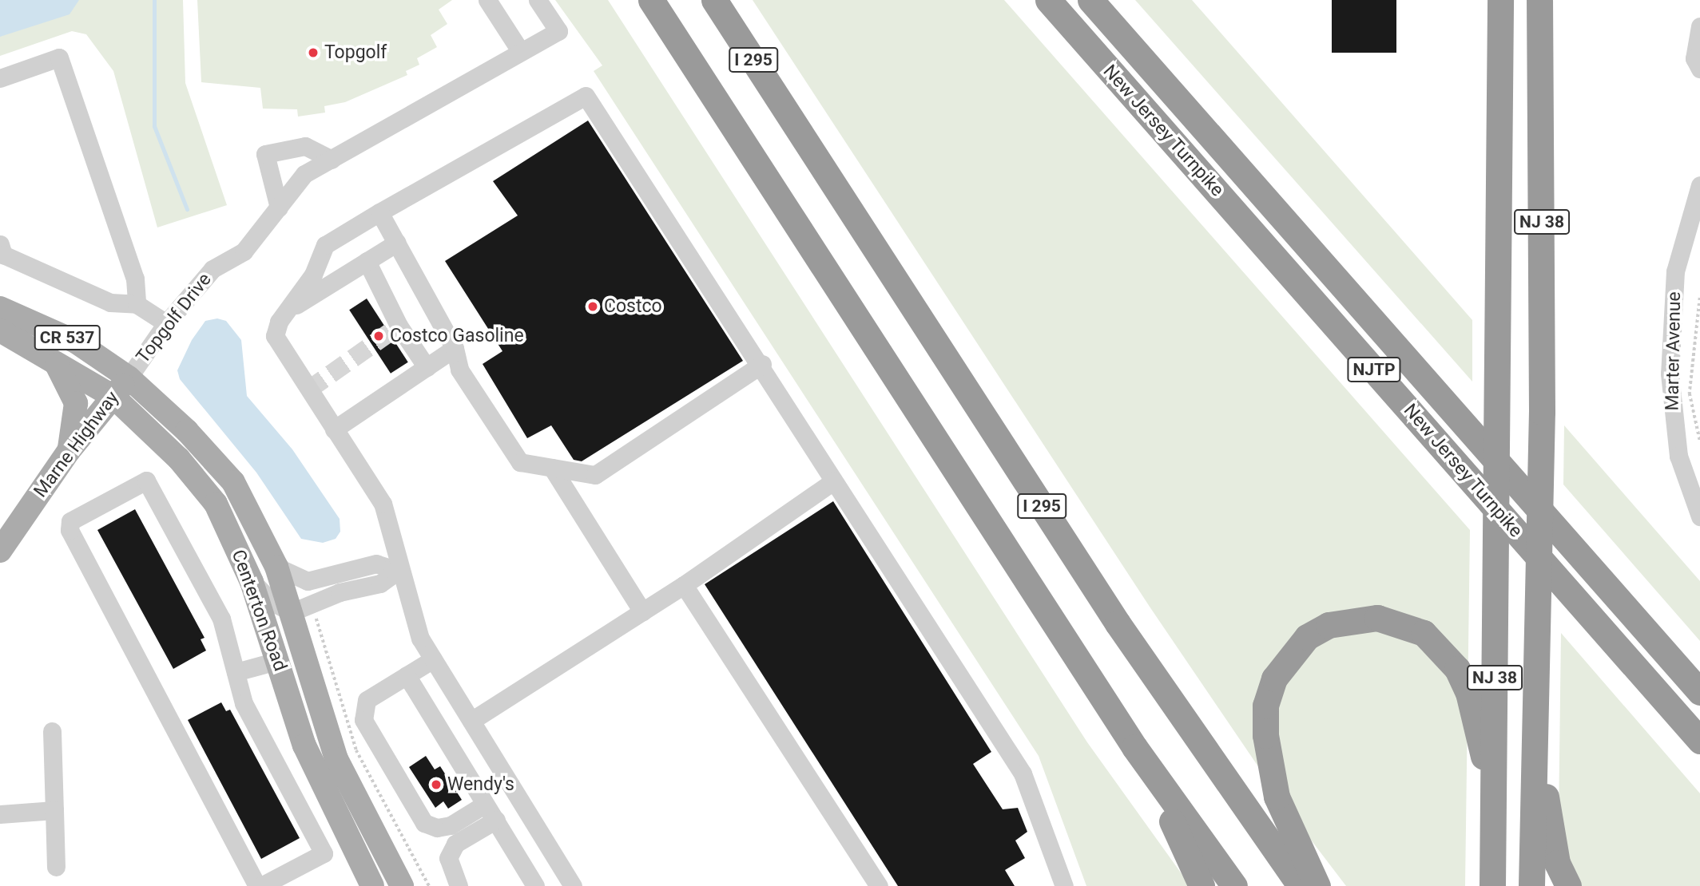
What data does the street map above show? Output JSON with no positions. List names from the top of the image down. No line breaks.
{"streets":{"highway":["I 295","New Jersey Turnpike","NJ 38","NJTP"],"main road":["CR 537","Marne Highway","Centerton Road"],"street":["Topgolf Drive","Marter Avenue"]},"crossings":[["Topgolf Drive","Marne Highway"],["Topgolf Drive","Centerton Road"],["CR 537","Marne Highway"],["CR 537","Centerton Road"],["Marne Highway","Centerton Road"]],"places":["Topgolf","Costco","Costco Gasoline","Wendy's"]}
